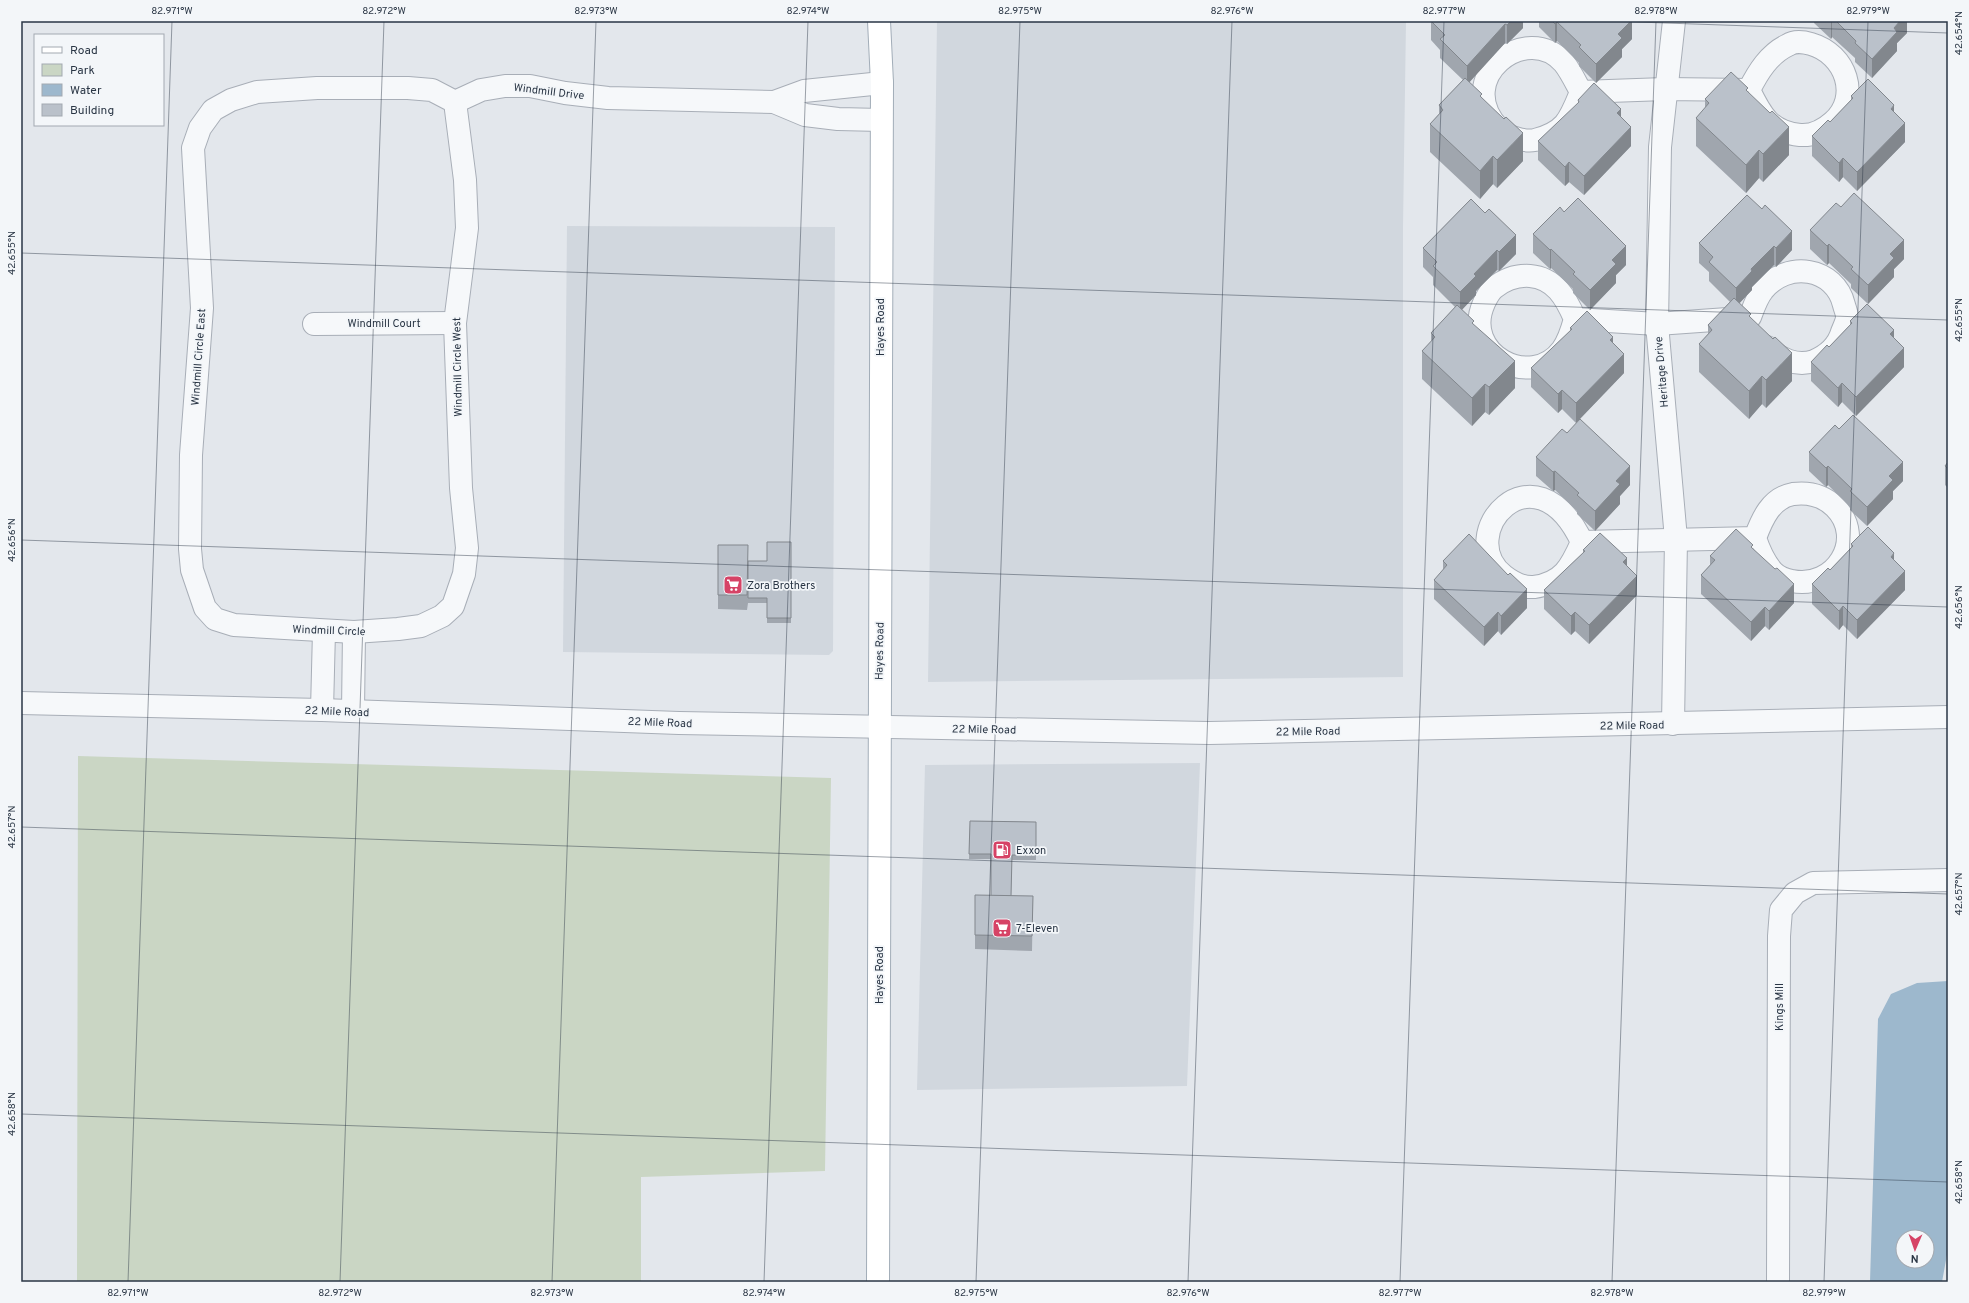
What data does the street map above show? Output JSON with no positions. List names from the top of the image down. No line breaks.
{"streets":{"main road":["Hayes Road"],"street":["Windmill Drive","Windmill Court","Windmill Circle East","Windmill Circle West","Heritage Drive","Windmill Circle","22 Mile Road","Kings Mill"]},"crossings":[["Windmill Drive","Hayes Road"],["Windmill Drive","Windmill Circle East"],["Windmill Drive","Windmill Circle West"],["Windmill Court","Windmill Circle West"],["Hayes Road","22 Mile Road"],["Windmill Circle East","Windmill Circle West"],["Windmill Circle East","Windmill Circle"],["Windmill Circle West","Windmill Circle"],["Heritage Drive","22 Mile Road"]],"places":{"supermarket":["Zora Brothers","7-Eleven"],"fuel station":["Exxon"]},"legend":["Road","Park","Water","Building"],"north":"bottom","coordinates":["82.971°W","82.972°W","82.973°W","82.974°W","82.975°W","82.976°W","82.977°W","82.978°W","82.979°W","42.654°N","42.655°N","42.656°N","42.657°N","42.658°N"]}
